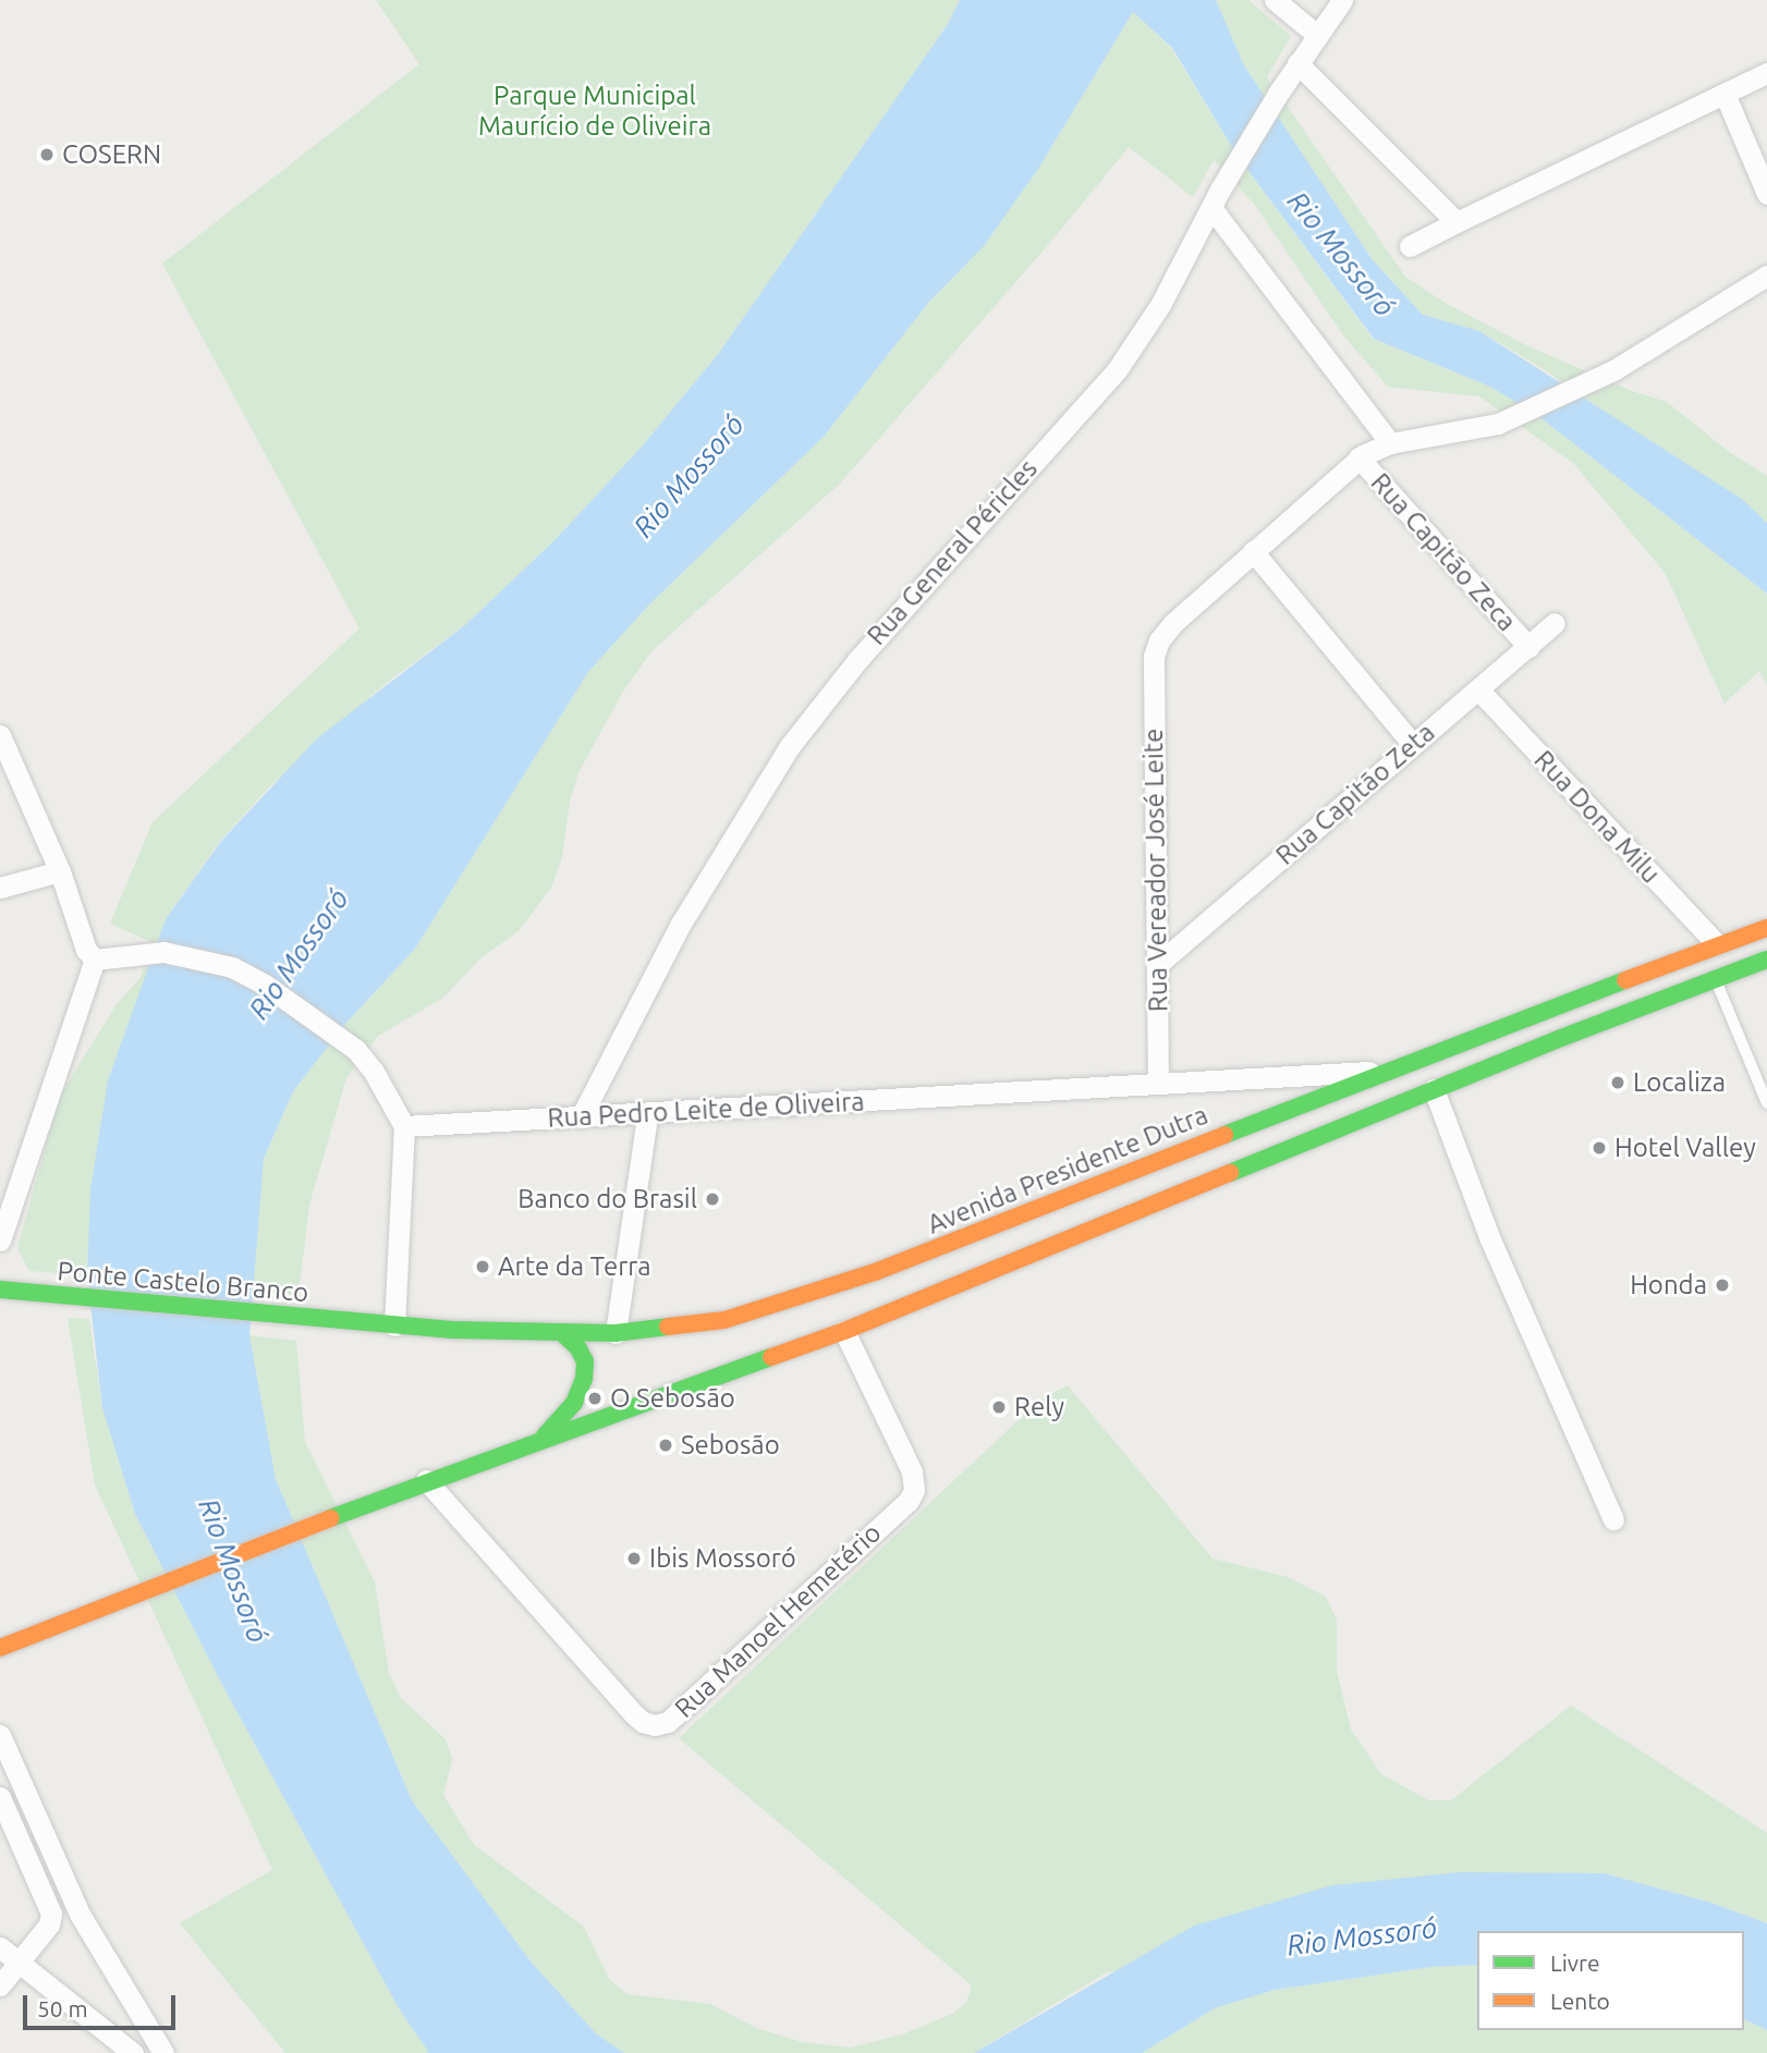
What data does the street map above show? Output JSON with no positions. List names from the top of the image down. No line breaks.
{"streets":{"main road":["Avenida Presidente Dutra","Ponte Castelo Branco"],"street":["Rua General Péricles","Rua Capitão Zeca","Rua Capitão Zeta","Rua Dona Milu","Rua Vereador José Leite","Rua Pedro Leite de Oliveira","Rua Manoel Hemetério"]},"crossings":[["Rua General Péricles","Rua Pedro Leite de Oliveira"],["Rua Capitão Zeca","Rua Capitão Zeta"],["Rua Capitão Zeta","Rua Dona Milu"],["Rua Capitão Zeta","Rua Vereador José Leite"],["Rua Dona Milu","Avenida Presidente Dutra"],["Rua Vereador José Leite","Rua Pedro Leite de Oliveira"],["Rua Pedro Leite de Oliveira","Avenida Presidente Dutra"],["Avenida Presidente Dutra","Ponte Castelo Branco"],["Avenida Presidente Dutra","Rua Manoel Hemetério"]],"water":["Rio Mossoró"],"parks":["Parque Municipal Maurício de Oliveira"],"places":["COSERN","Localiza","Hotel Valley","Banco do Brasil","Arte da Terra","Honda","O Sebosão","Rely","Sebosão","Ibis Mossoró"],"legend":["Livre","Lento"],"scale_bar":"50 m"}
